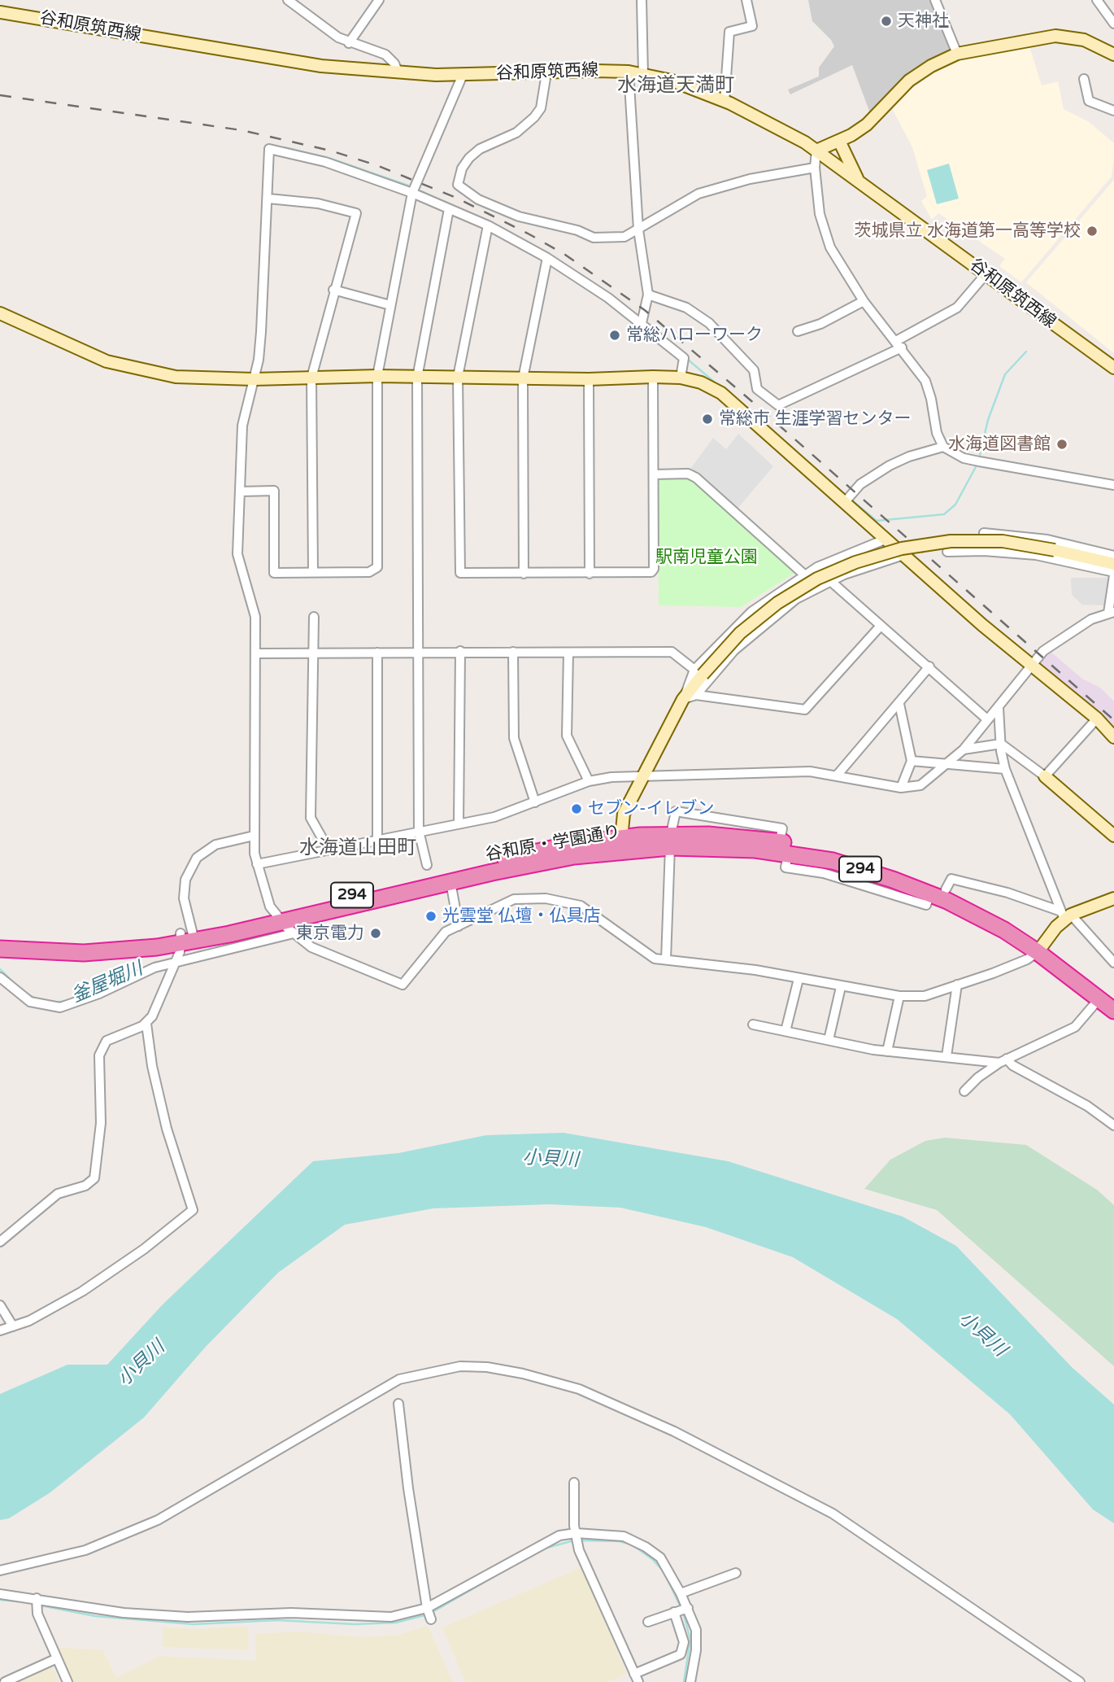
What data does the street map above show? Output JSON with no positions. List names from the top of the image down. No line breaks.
{"streets":{"highway":["谷和原・学園通り","294"],"street":["谷和原筑西線"]},"districts":["水海道天満町","水海道山田町"],"water":["釜屋堀川","小貝川"],"parks":["駅南児童公園"],"places":["天神社","茨城県立 水海道第一高等学校","常総ハローワーク","常総市 生涯学習センター","水海道図書館","セブン-イレブン","光雲堂 仏壇・仏具店","東京電力"]}
